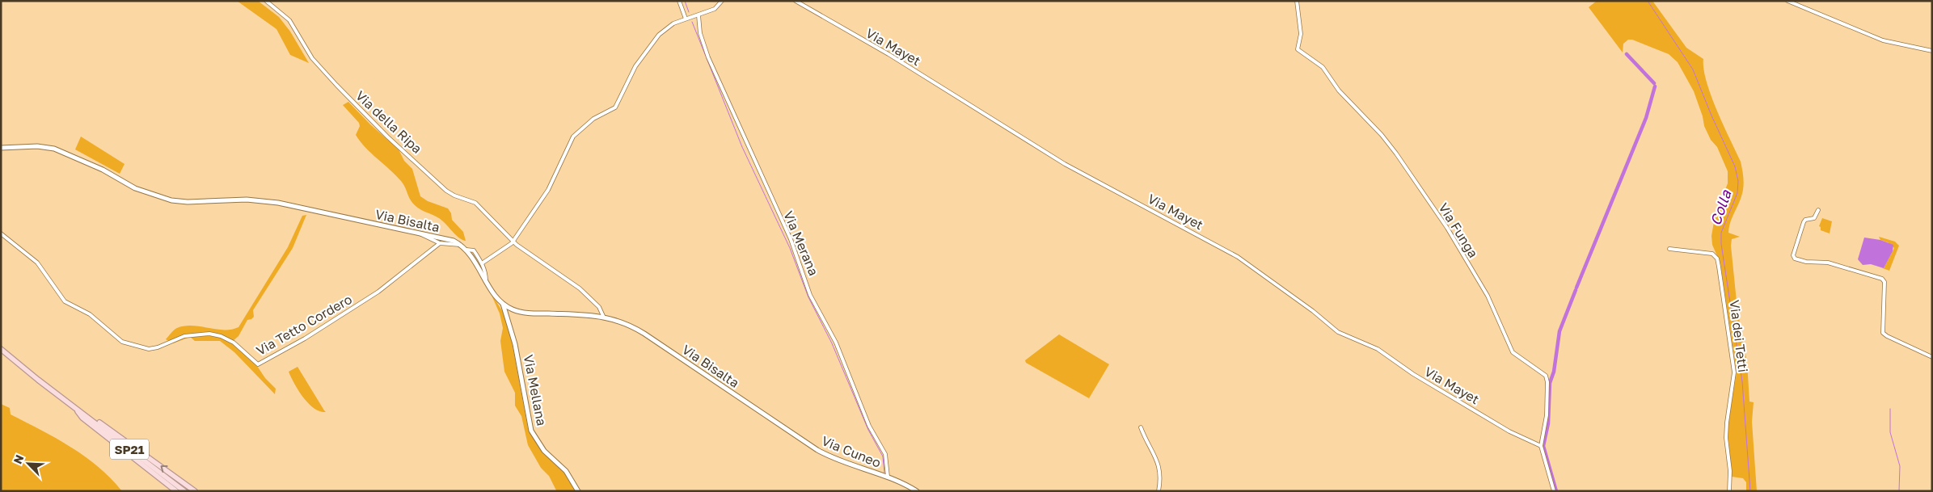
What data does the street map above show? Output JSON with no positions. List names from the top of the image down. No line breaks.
{"streets":{"main road":["SP21"],"street":["Via Mayet","Via della Ripa","Via Bisalta","Via Funga","Via Merana","Via Tetto Cordero","Via dei Tetti","Via Mellana","Via Cuneo"]},"crossings":[["Via Mayet","Via Funga"],["Via della Ripa","Via Bisalta"],["Via Bisalta","Via Mellana"],["Via Bisalta","Via Cuneo"],["Via Merana","Via Cuneo"]],"water":["Colla"],"north":"top left"}
